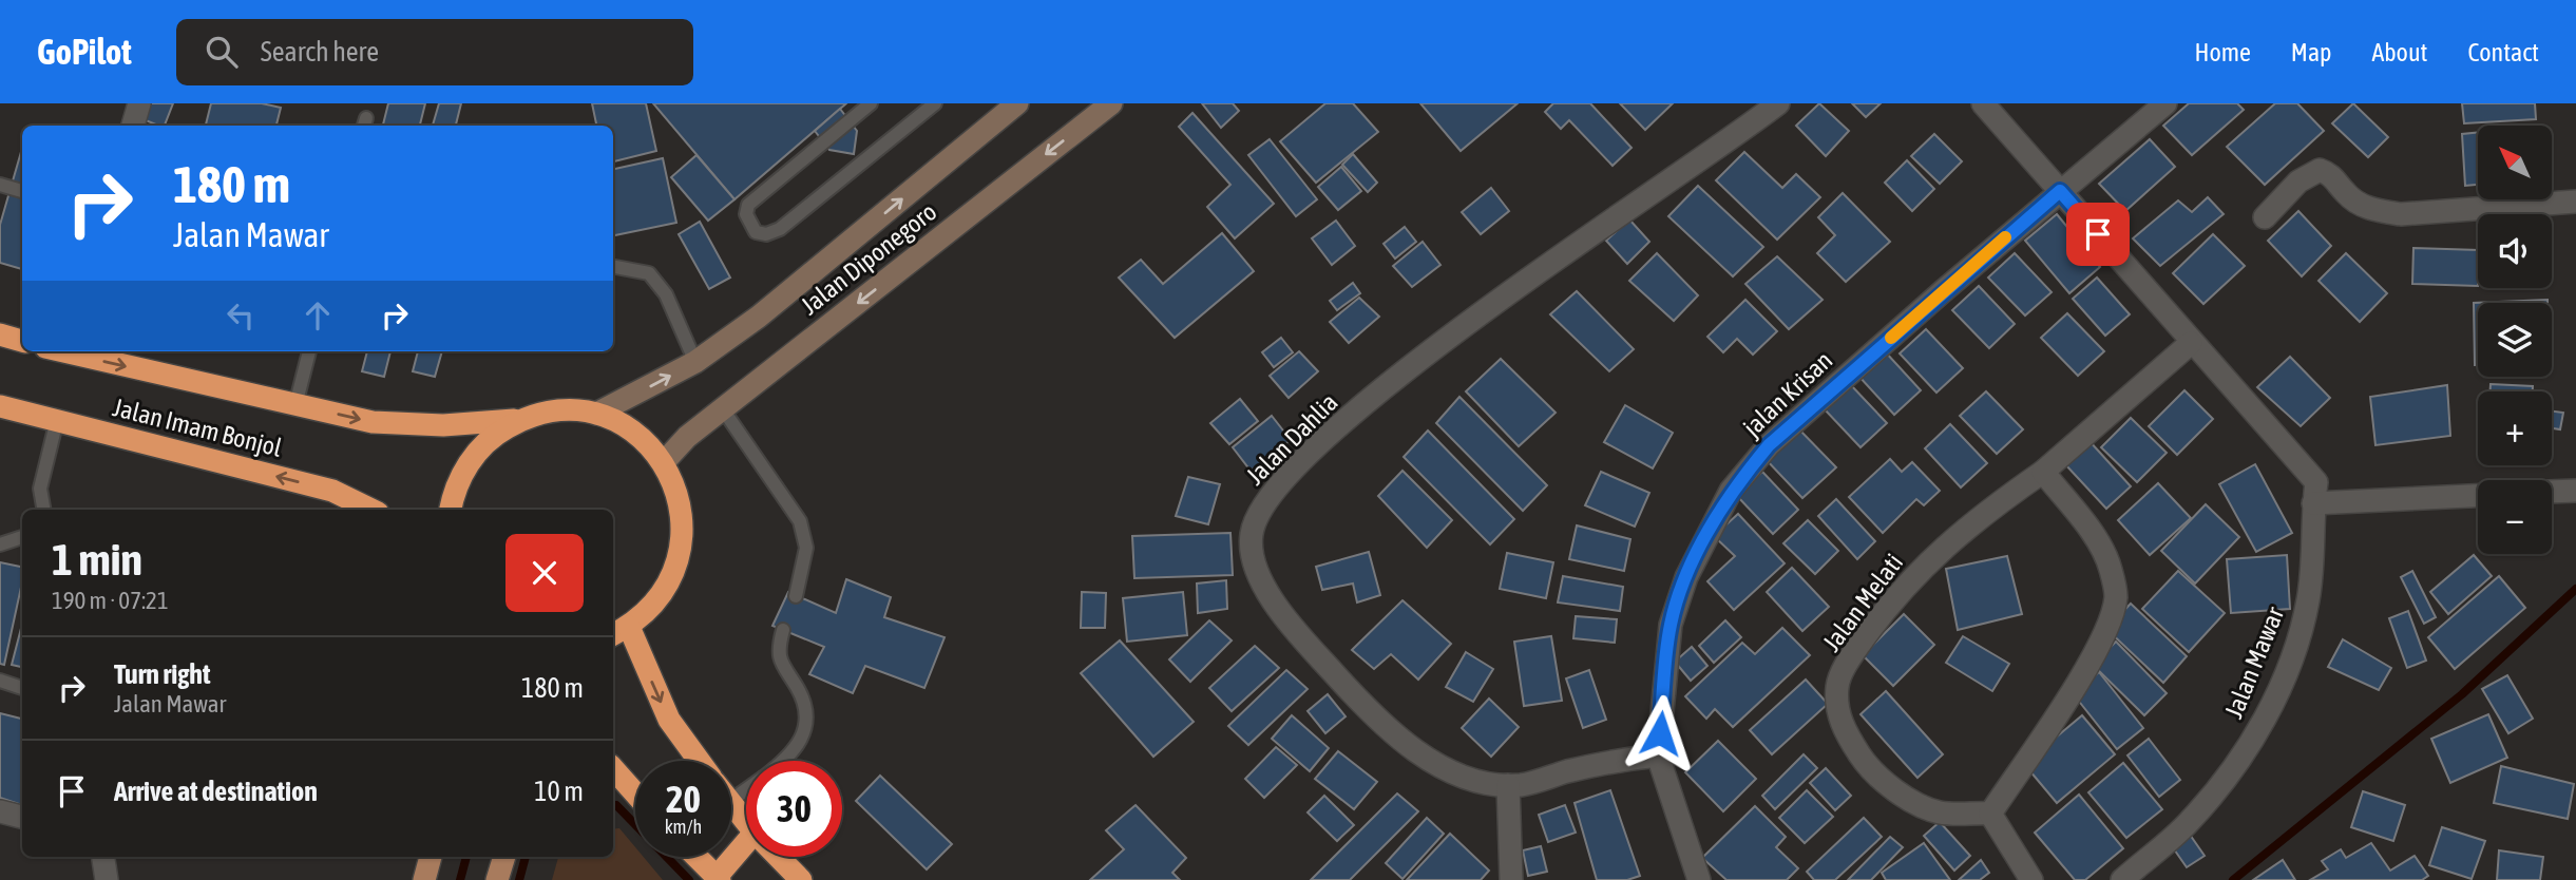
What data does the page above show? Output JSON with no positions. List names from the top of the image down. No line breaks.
{"streets":{"highway":["Jalan Imam Bonjol"],"main road":["Jalan Diponegoro"],"street":["jalan Krisan","Jalan Dahlia","Jalan Melati","Jalan Mawar"]},"crossings":[["jalan Krisan","Jalan Dahlia"],["jalan Krisan","Jalan Mawar"],["Jalan Melati","Jalan Mawar"]],"north":"top left","page":{"header":"GoPilot","search":"Search here","nav":["Home","Map","About","Contact"],"map_buttons":["+","−"],"turn":["180 m","Jalan Mawar"],"heading":["1 min","190 m · 07:21"],"list":[{"name":"Turn right","note":"Jalan Mawar","value":"180 m"},{"name":"Arrive at destination","value":"10 m"}],"speed":"20 km/h","limit":"30"}}
